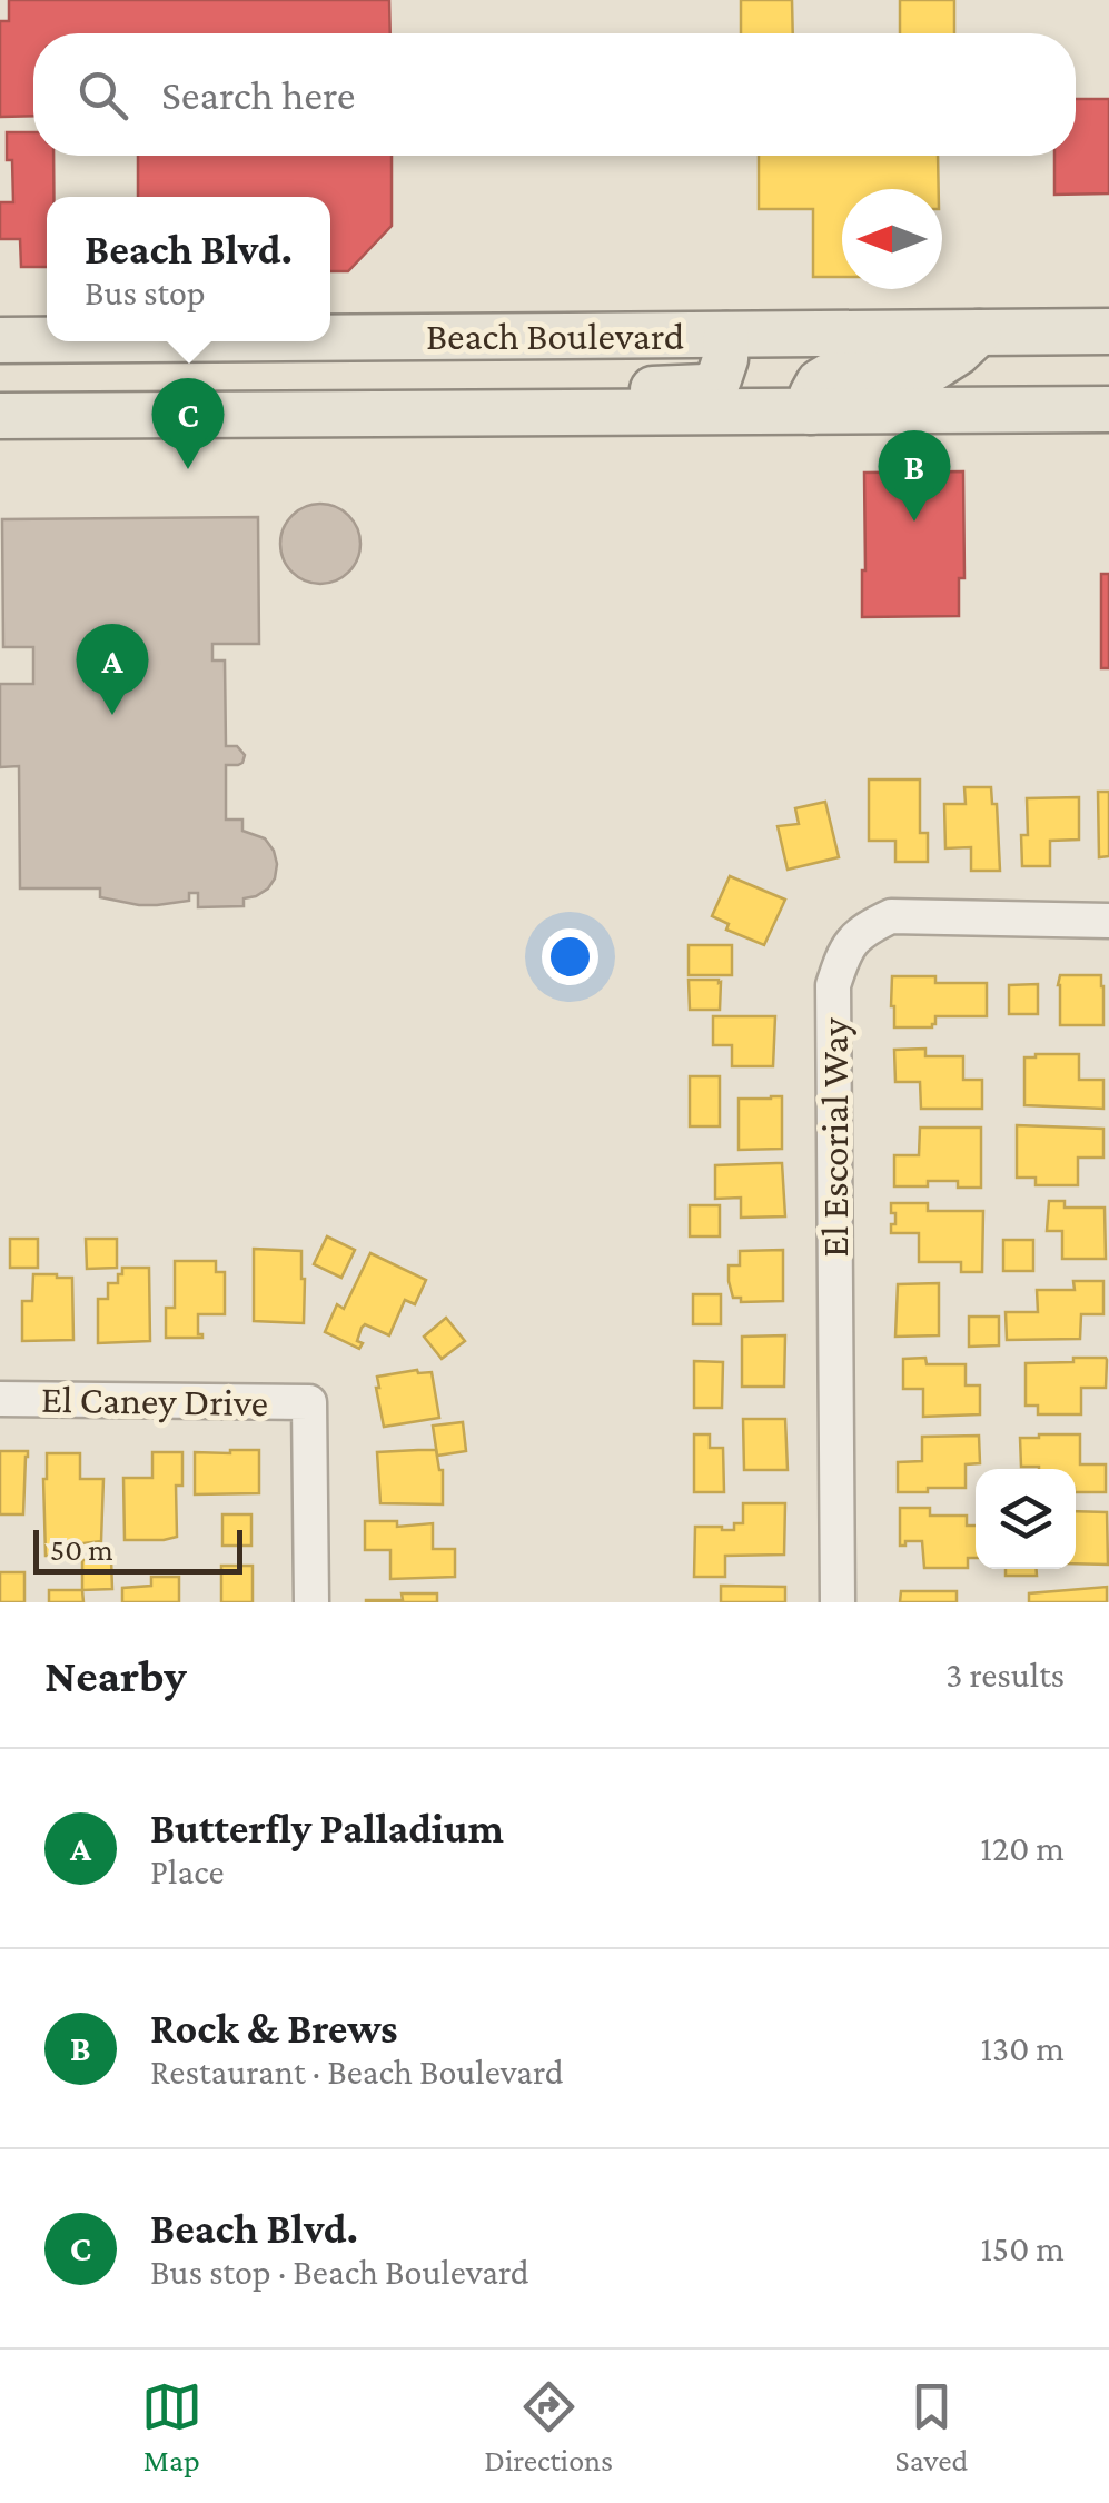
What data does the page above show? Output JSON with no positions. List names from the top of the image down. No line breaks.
{"streets":{"main road":["Beach Boulevard"],"street":["El Escorial Way","El Caney Drive"]},"scale_bar":"50 m","north":"left","page":{"search":"Search here","popup":["Beach Blvd.","Bus stop"],"pins":["C","B","A"],"scale":"50 m","heading":["Nearby","3 results"],"list":[{"mark":"A","name":"Butterfly Palladium","note":"Place","value":"120 m"},{"mark":"B","name":"Rock & Brews","note":"Restaurant · Beach Boulevard","value":"130 m"},{"mark":"C","name":"Beach Blvd.","note":"Bus stop · Beach Boulevard","value":"150 m"}],"nav":["Map","Directions","Saved"]}}
